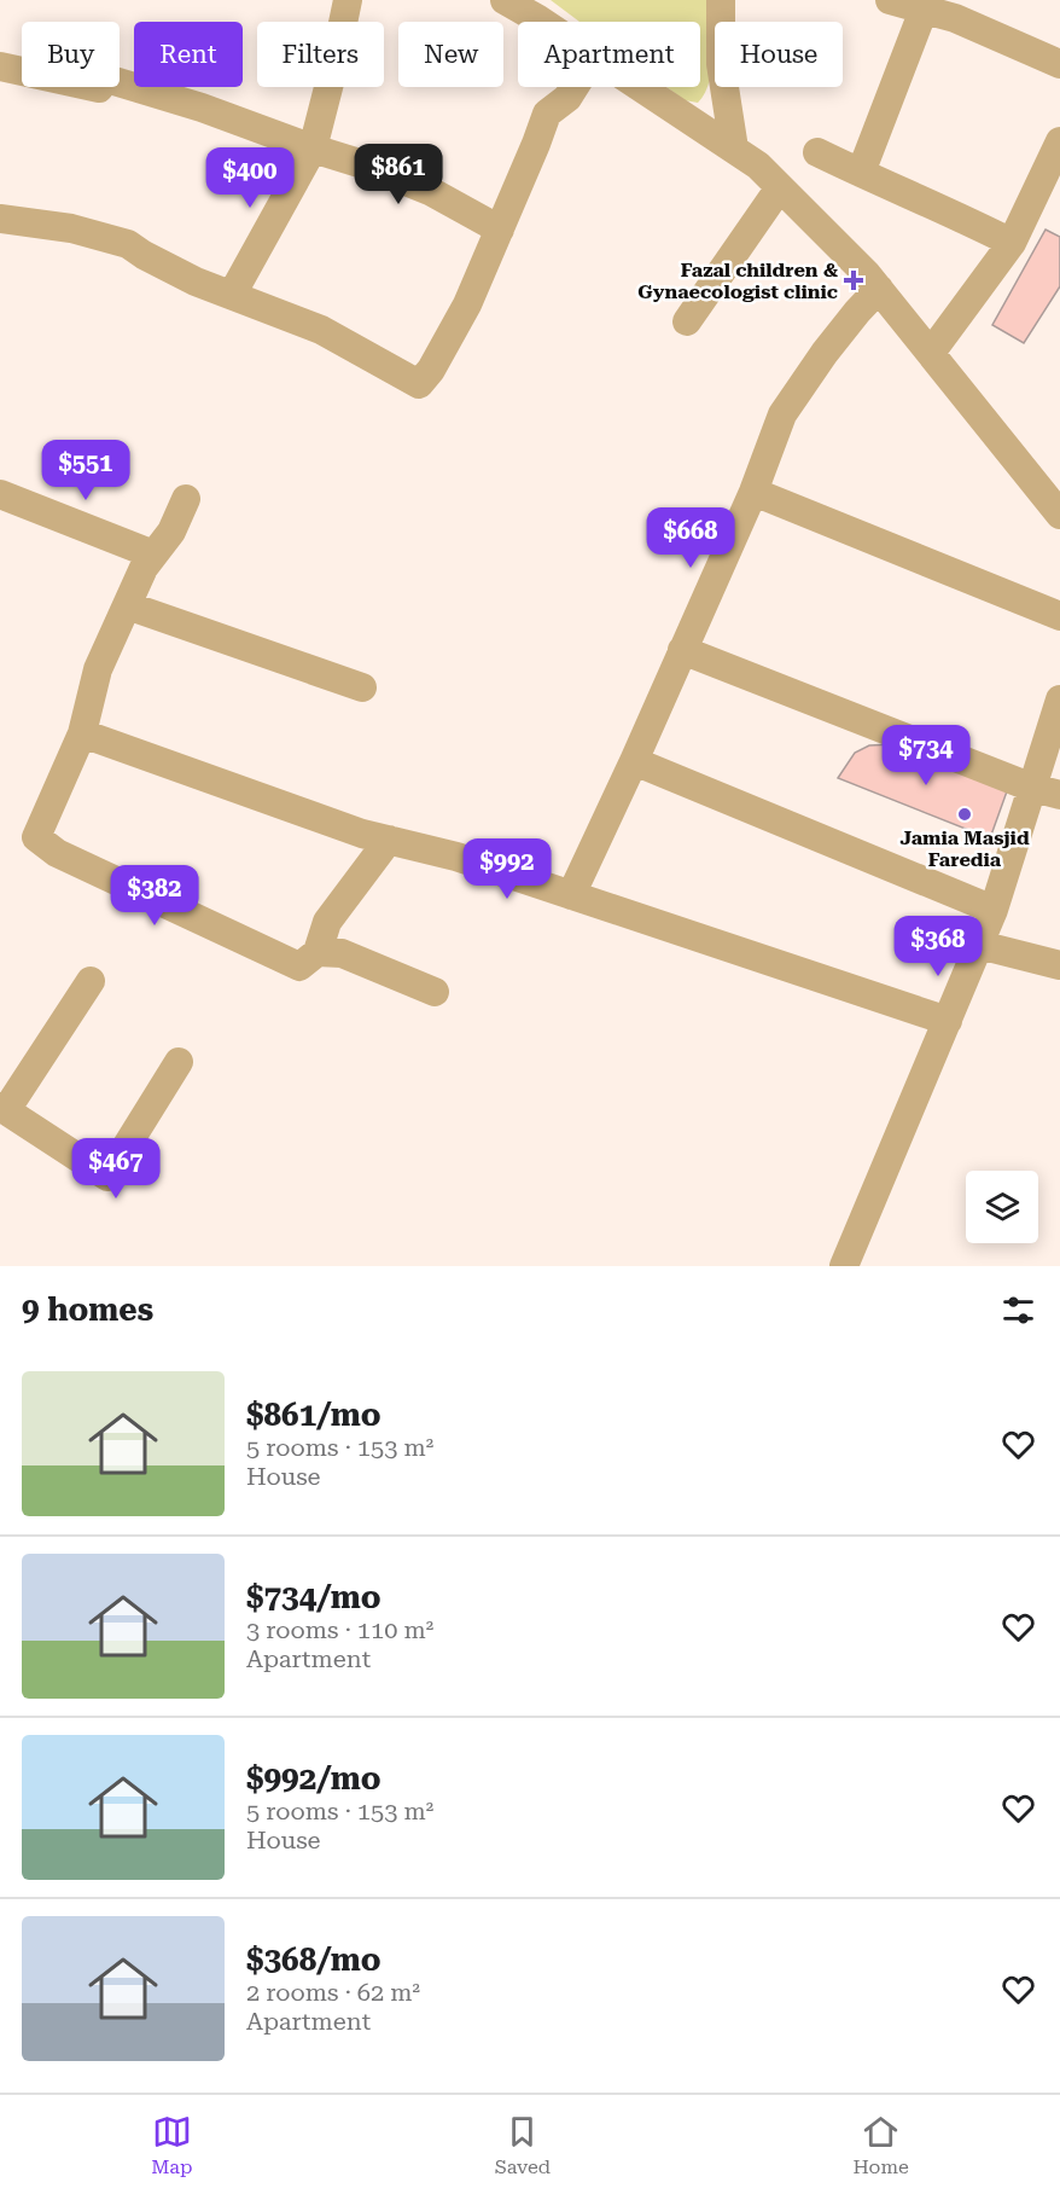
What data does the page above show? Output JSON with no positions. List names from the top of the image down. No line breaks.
{"places":{"health":["Fazal children & Gynaecologist clinic"],"other":["Jamia Masjid Faredia"]},"page":{"chip":["Buy","Rent","Filters","New","Apartment","House"],"price":["$861","$400","$551","$668","$734","$992","$382","$368","$467"],"heading":"9 homes","list":[{"name":"$861/mo","note":"5 rooms · 153 m² · House"},{"name":"$734/mo","note":"3 rooms · 110 m² · Apartment"},{"name":"$992/mo","note":"5 rooms · 153 m² · House"},{"name":"$368/mo","note":"2 rooms · 62 m² · Apartment"}],"tabs":["Map","Saved","Home"]}}
